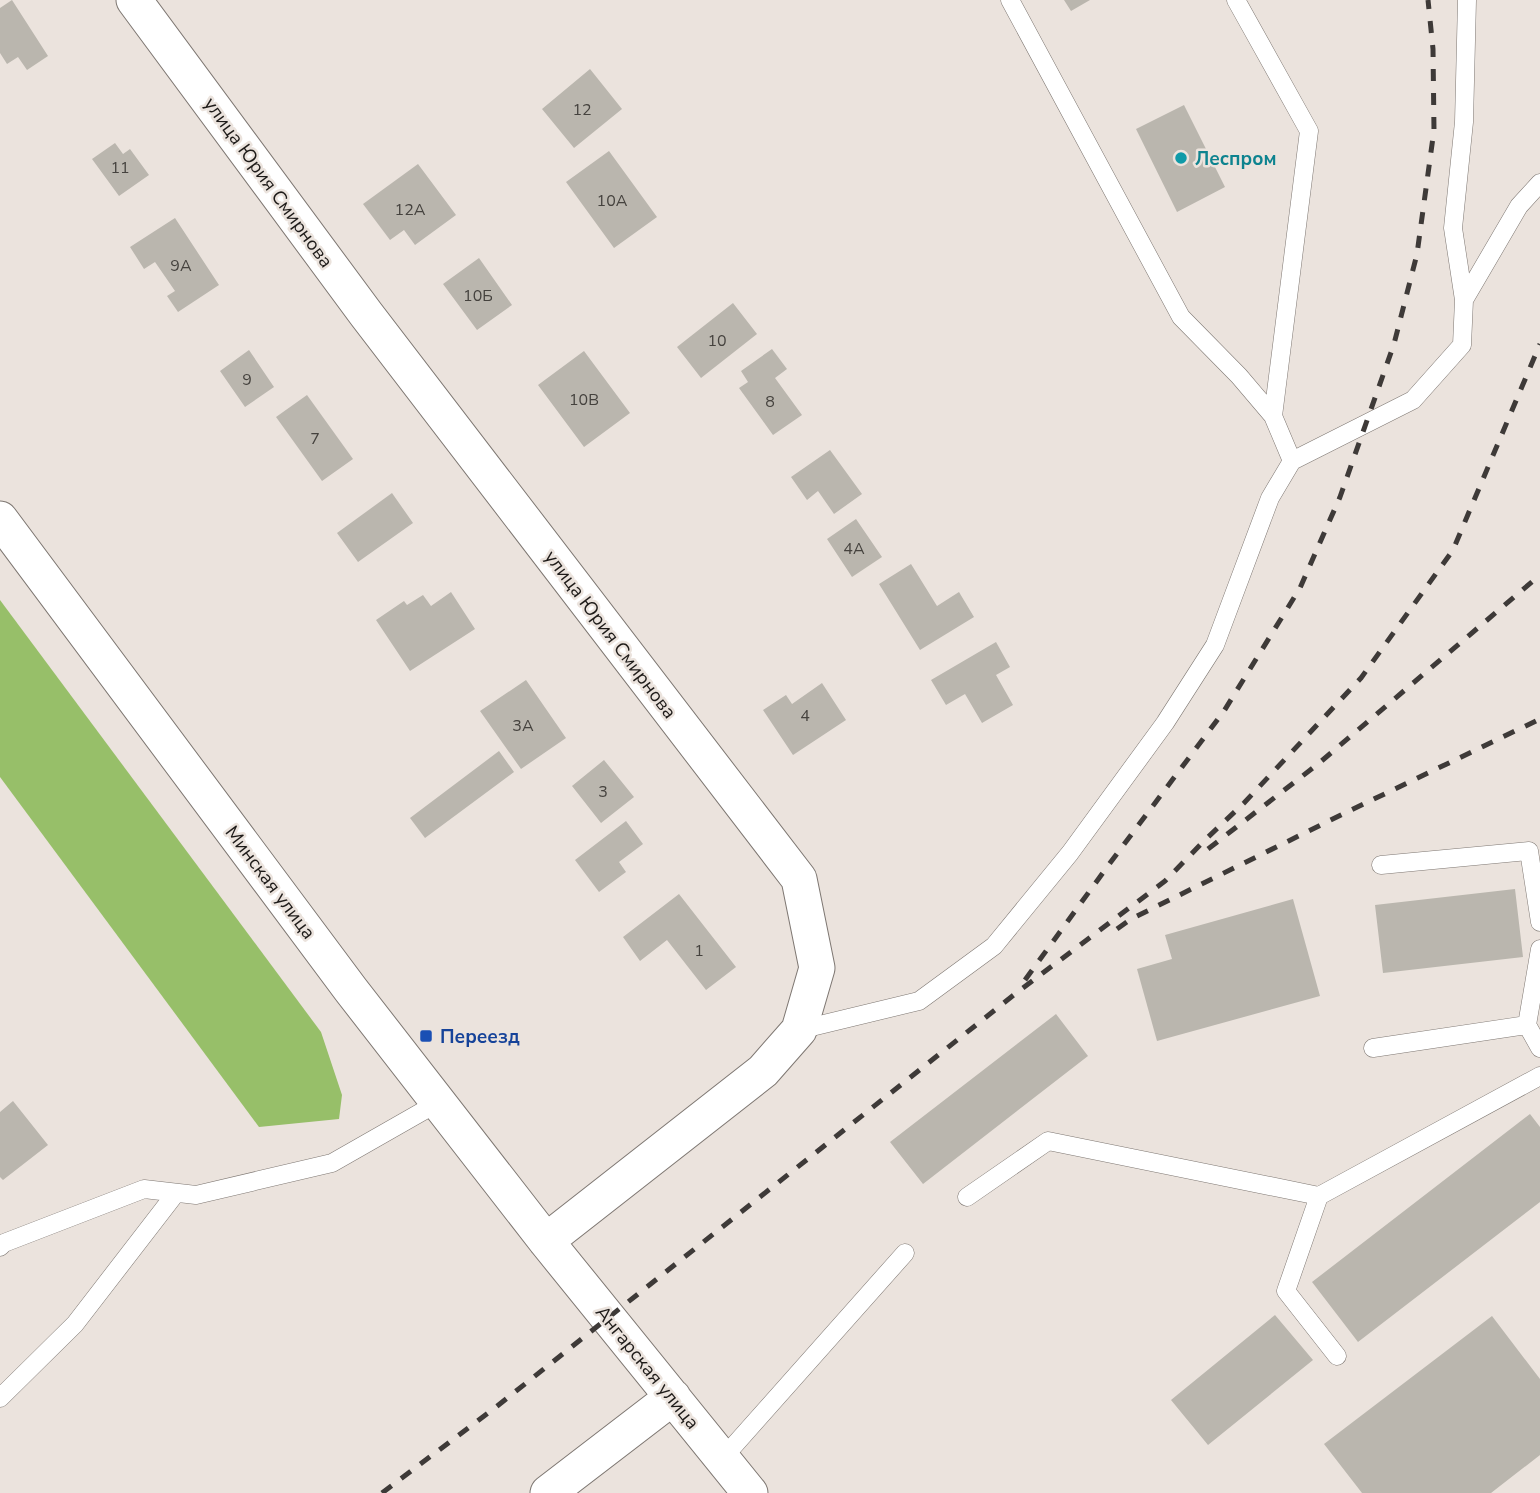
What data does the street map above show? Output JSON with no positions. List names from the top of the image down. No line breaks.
{"streets":{"street":["улица Юрия Смирнова","Минская улица","Ангарская улица"]},"crossings":[["улица Юрия Смирнова","Минская улица"],["улица Юрия Смирнова","Ангарская улица"],["Минская улица","Ангарская улица"]],"places":{"other":["Леспром"],"transit":["Переезд"]},"house_numbers":["12","11","10А","12А","9А","10Б","10","9","10В","8","7","4А","4","3А","3","1"]}
